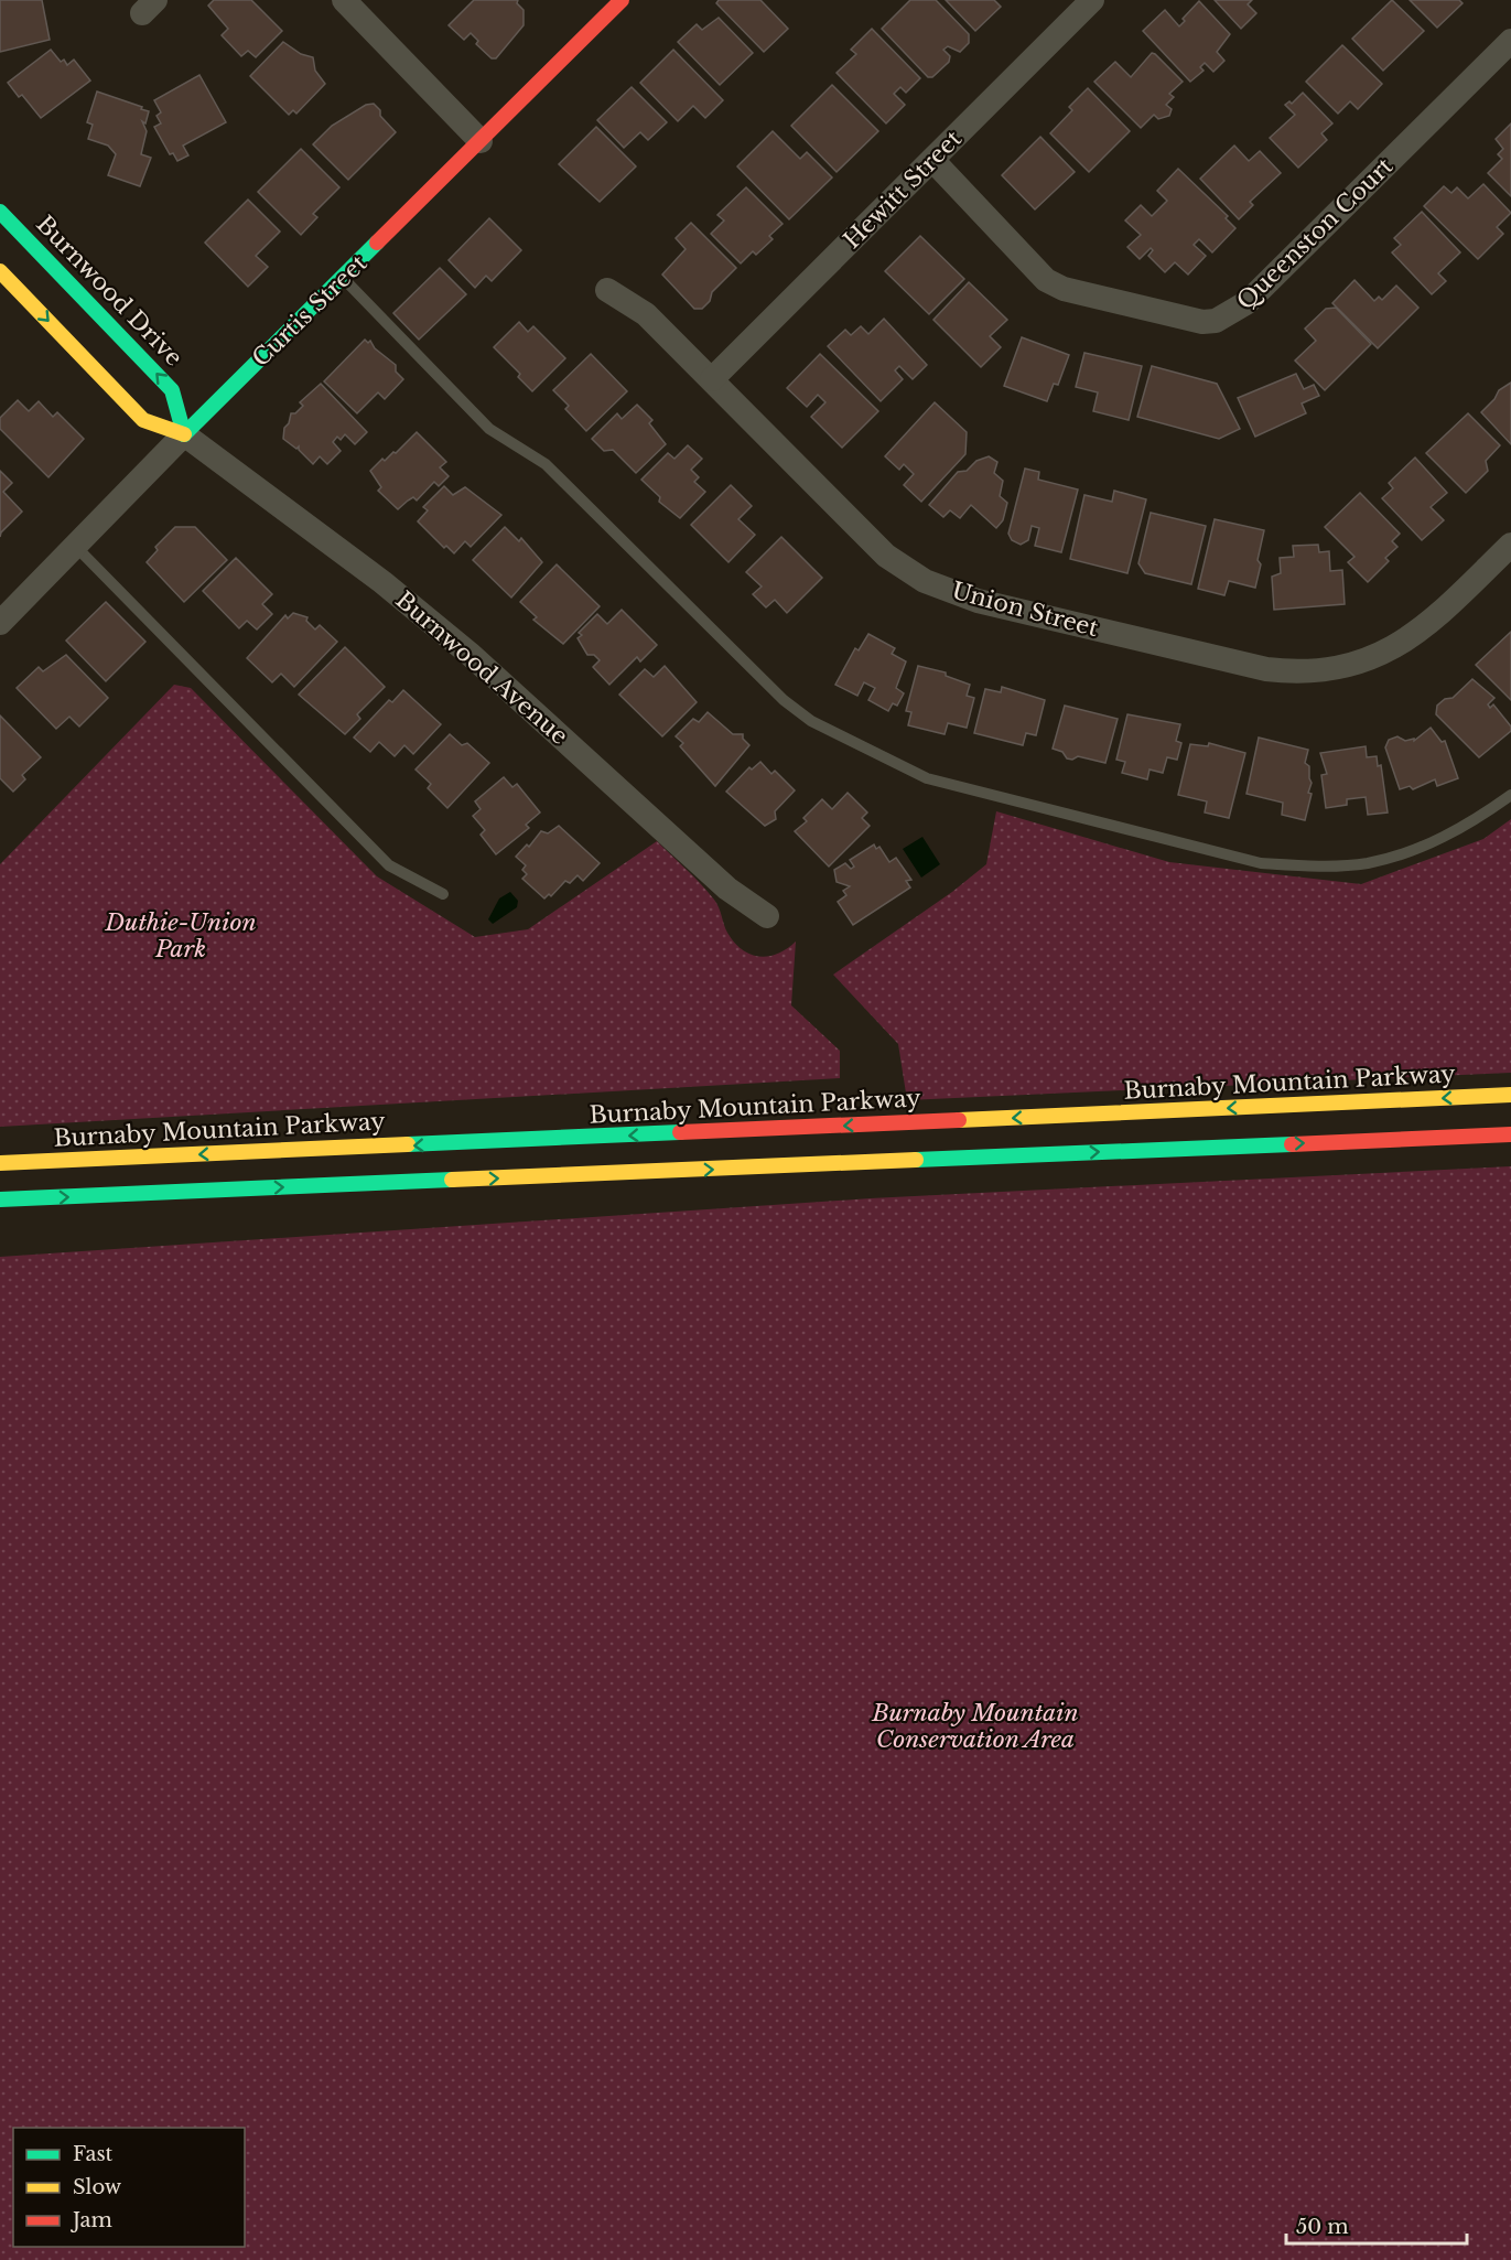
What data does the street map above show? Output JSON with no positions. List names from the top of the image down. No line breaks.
{"streets":{"main road":["Burnwood Drive","Curtis Street","Burnaby Mountain Parkway"],"street":["Hewitt Street","Queenston Court","Union Street","Burnwood Avenue"]},"crossings":[["Hewitt Street","Queenston Court"],["Hewitt Street","Union Street"],["Burnwood Drive","Curtis Street"],["Burnwood Drive","Burnwood Avenue"],["Curtis Street","Burnwood Avenue"]],"parks":["Duthie-Union Park","Burnaby Mountain Conservation Area"],"legend":["Fast","Slow","Jam"],"scale_bar":"50 m"}
